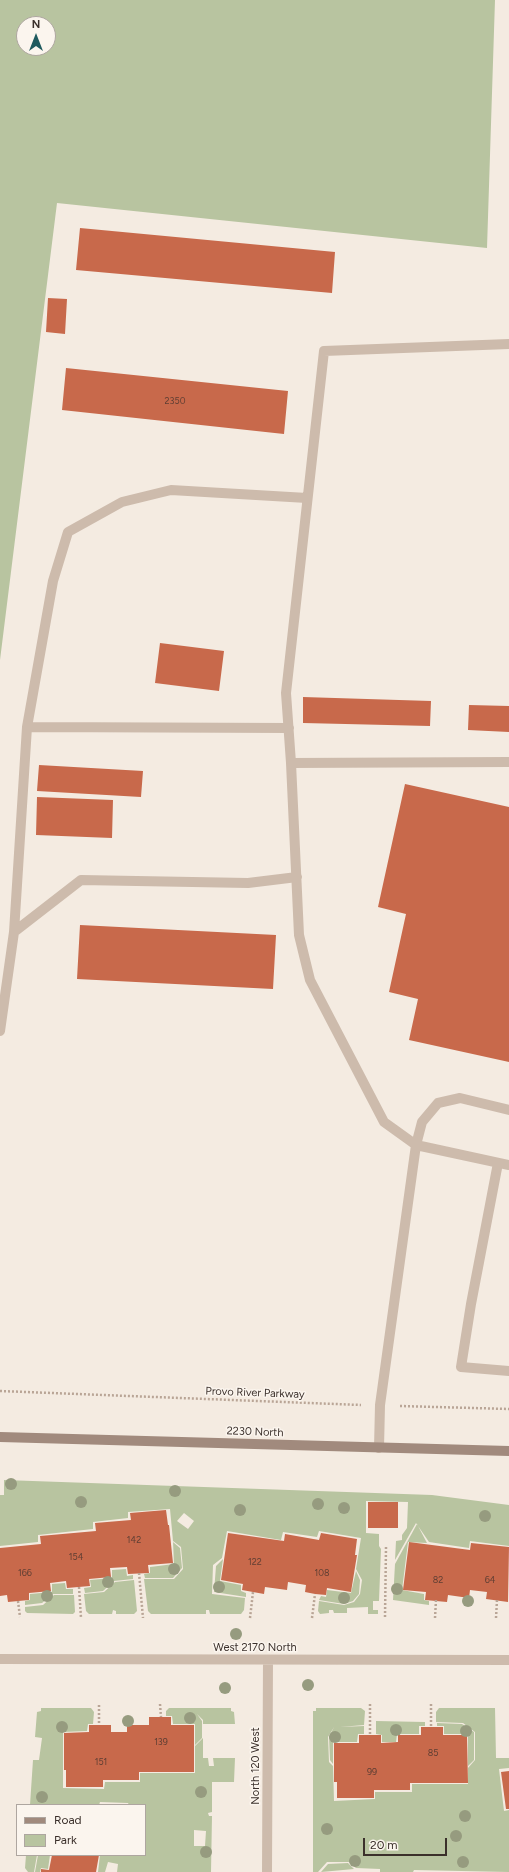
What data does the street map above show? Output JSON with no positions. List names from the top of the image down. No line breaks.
{"streets":{"main road":["2230 North"],"street":["West 2170 North","North 120 West"],"path":["Provo River Parkway"]},"crossings":[["West 2170 North","North 120 West"]],"house_numbers":["2350","142","154","122","166","108","82","64","139","85","151","99"],"legend":["Road","Park"],"scale_bar":"20 m","north":"top"}
